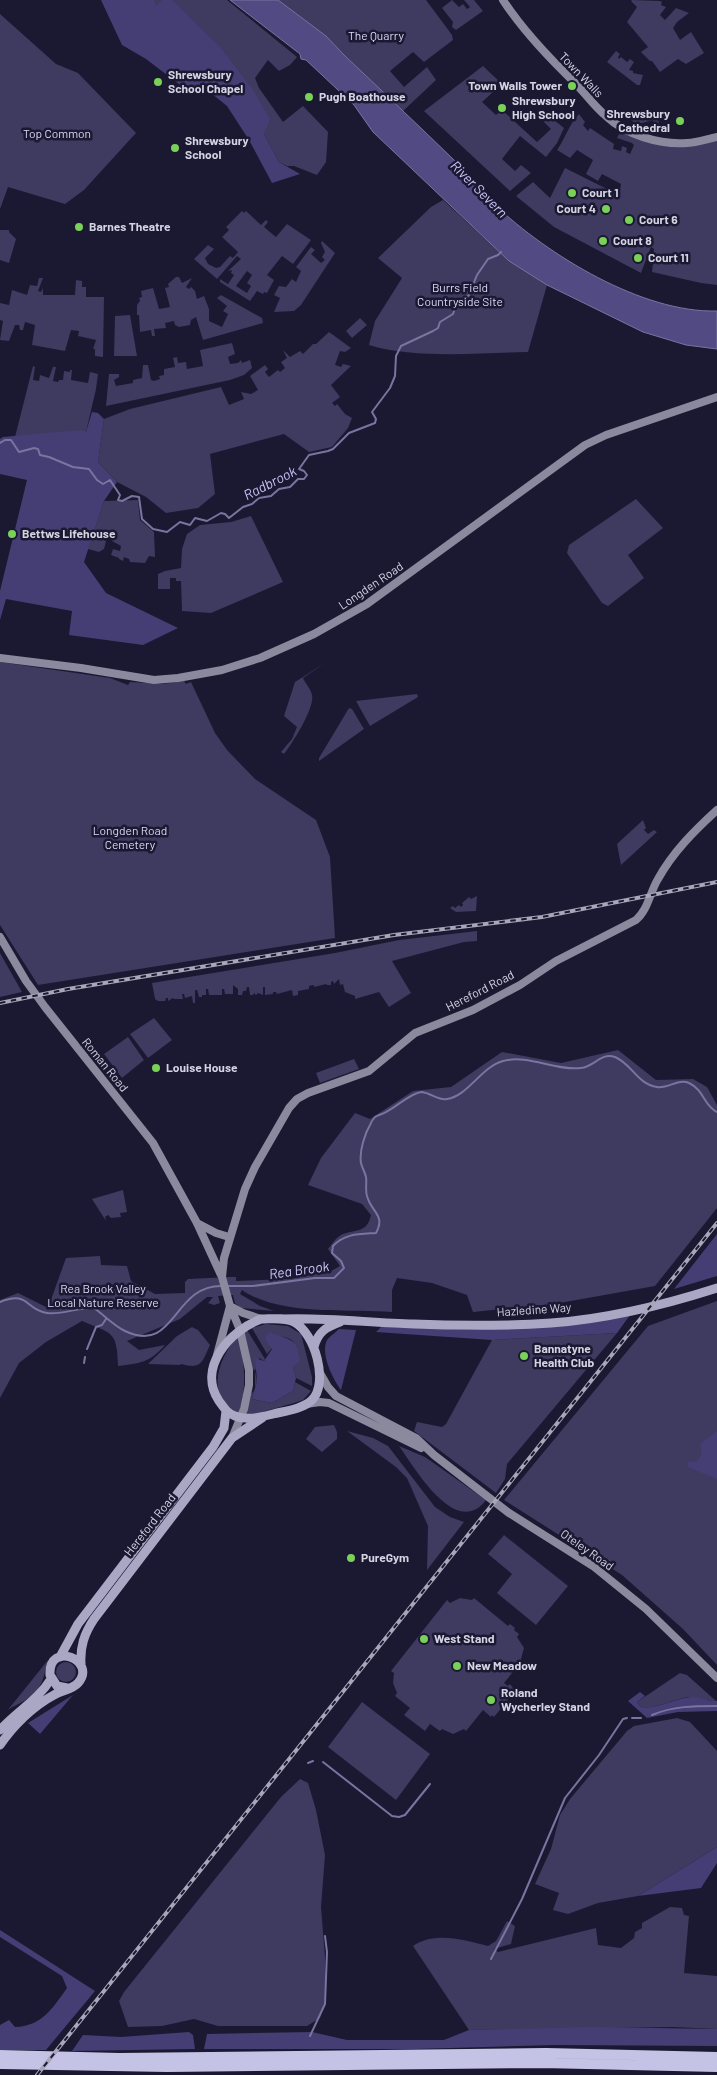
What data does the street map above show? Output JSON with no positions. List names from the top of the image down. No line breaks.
{"streets":{"main road":["Hereford Road","Hazledine Way"],"street":["Town Walls","Longden Road","Roman Road","Oteley Road"]},"crossings":[["Hereford Road","Roman Road"]],"water":["River Severn","Radbrook","Rea Brook"],"parks":["The Quarry","Top Common","Burrs Field Countryside Site","Longden Road Cemetery","Rea Brook Valley Local Nature Reserve"],"places":["Shrewsbury School Chapel","Town Walls Tower","Pugh Boathouse","Shrewsbury High School","Shrewsbury Cathedral","Shrewsbury School","Court 1","Court 4","Court 6","Barnes Theatre","Court 8","Court 11","Bettws Lifehouse","Louise House","Bannatyne Health Club","PureGym","West Stand","New Meadow","Roland Wycherley Stand"]}
